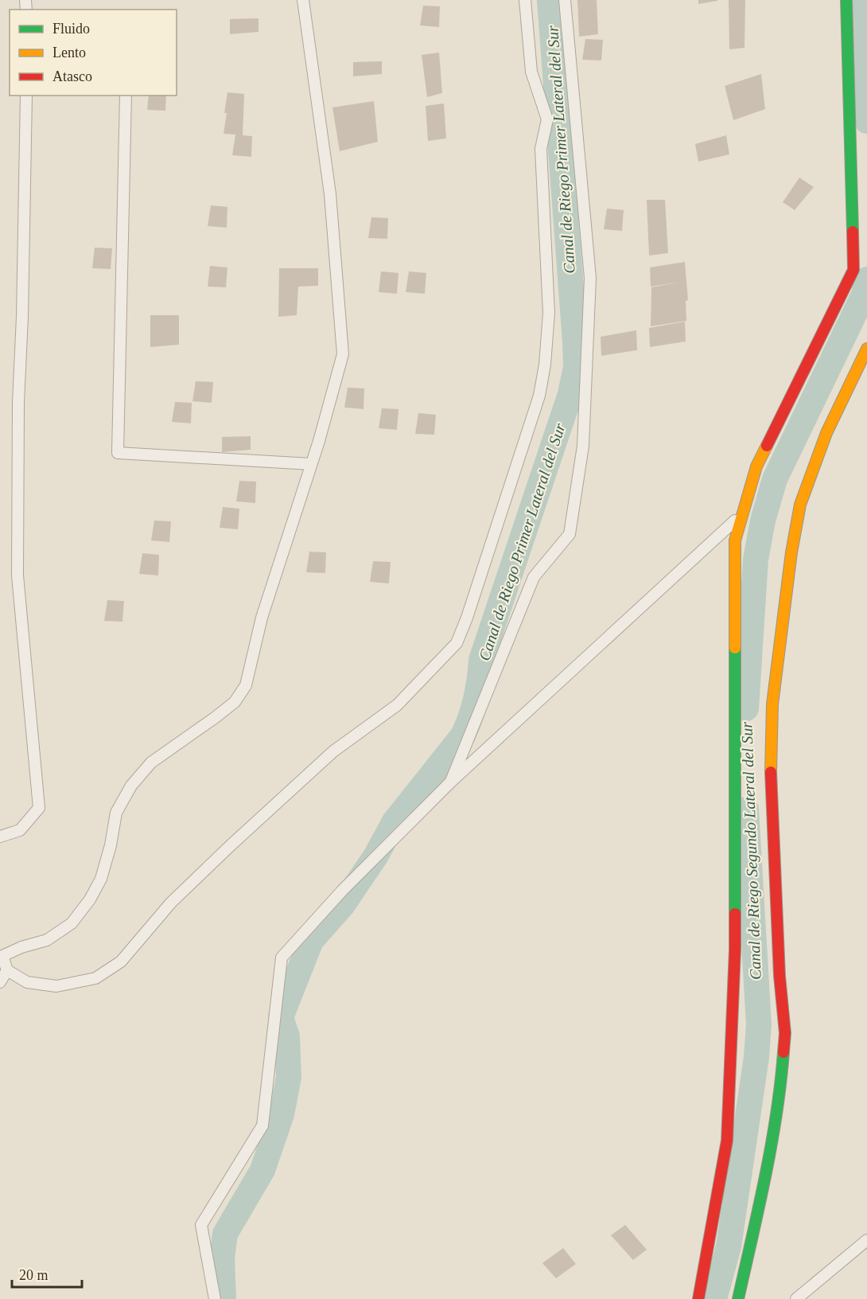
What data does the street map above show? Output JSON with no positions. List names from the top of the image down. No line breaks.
{"water":["Canal de Riego Primer Lateral del Sur","Canal de Riego Segundo Lateral del Sur"],"legend":["Fluido","Lento","Atasco"],"scale_bar":"20 m"}
